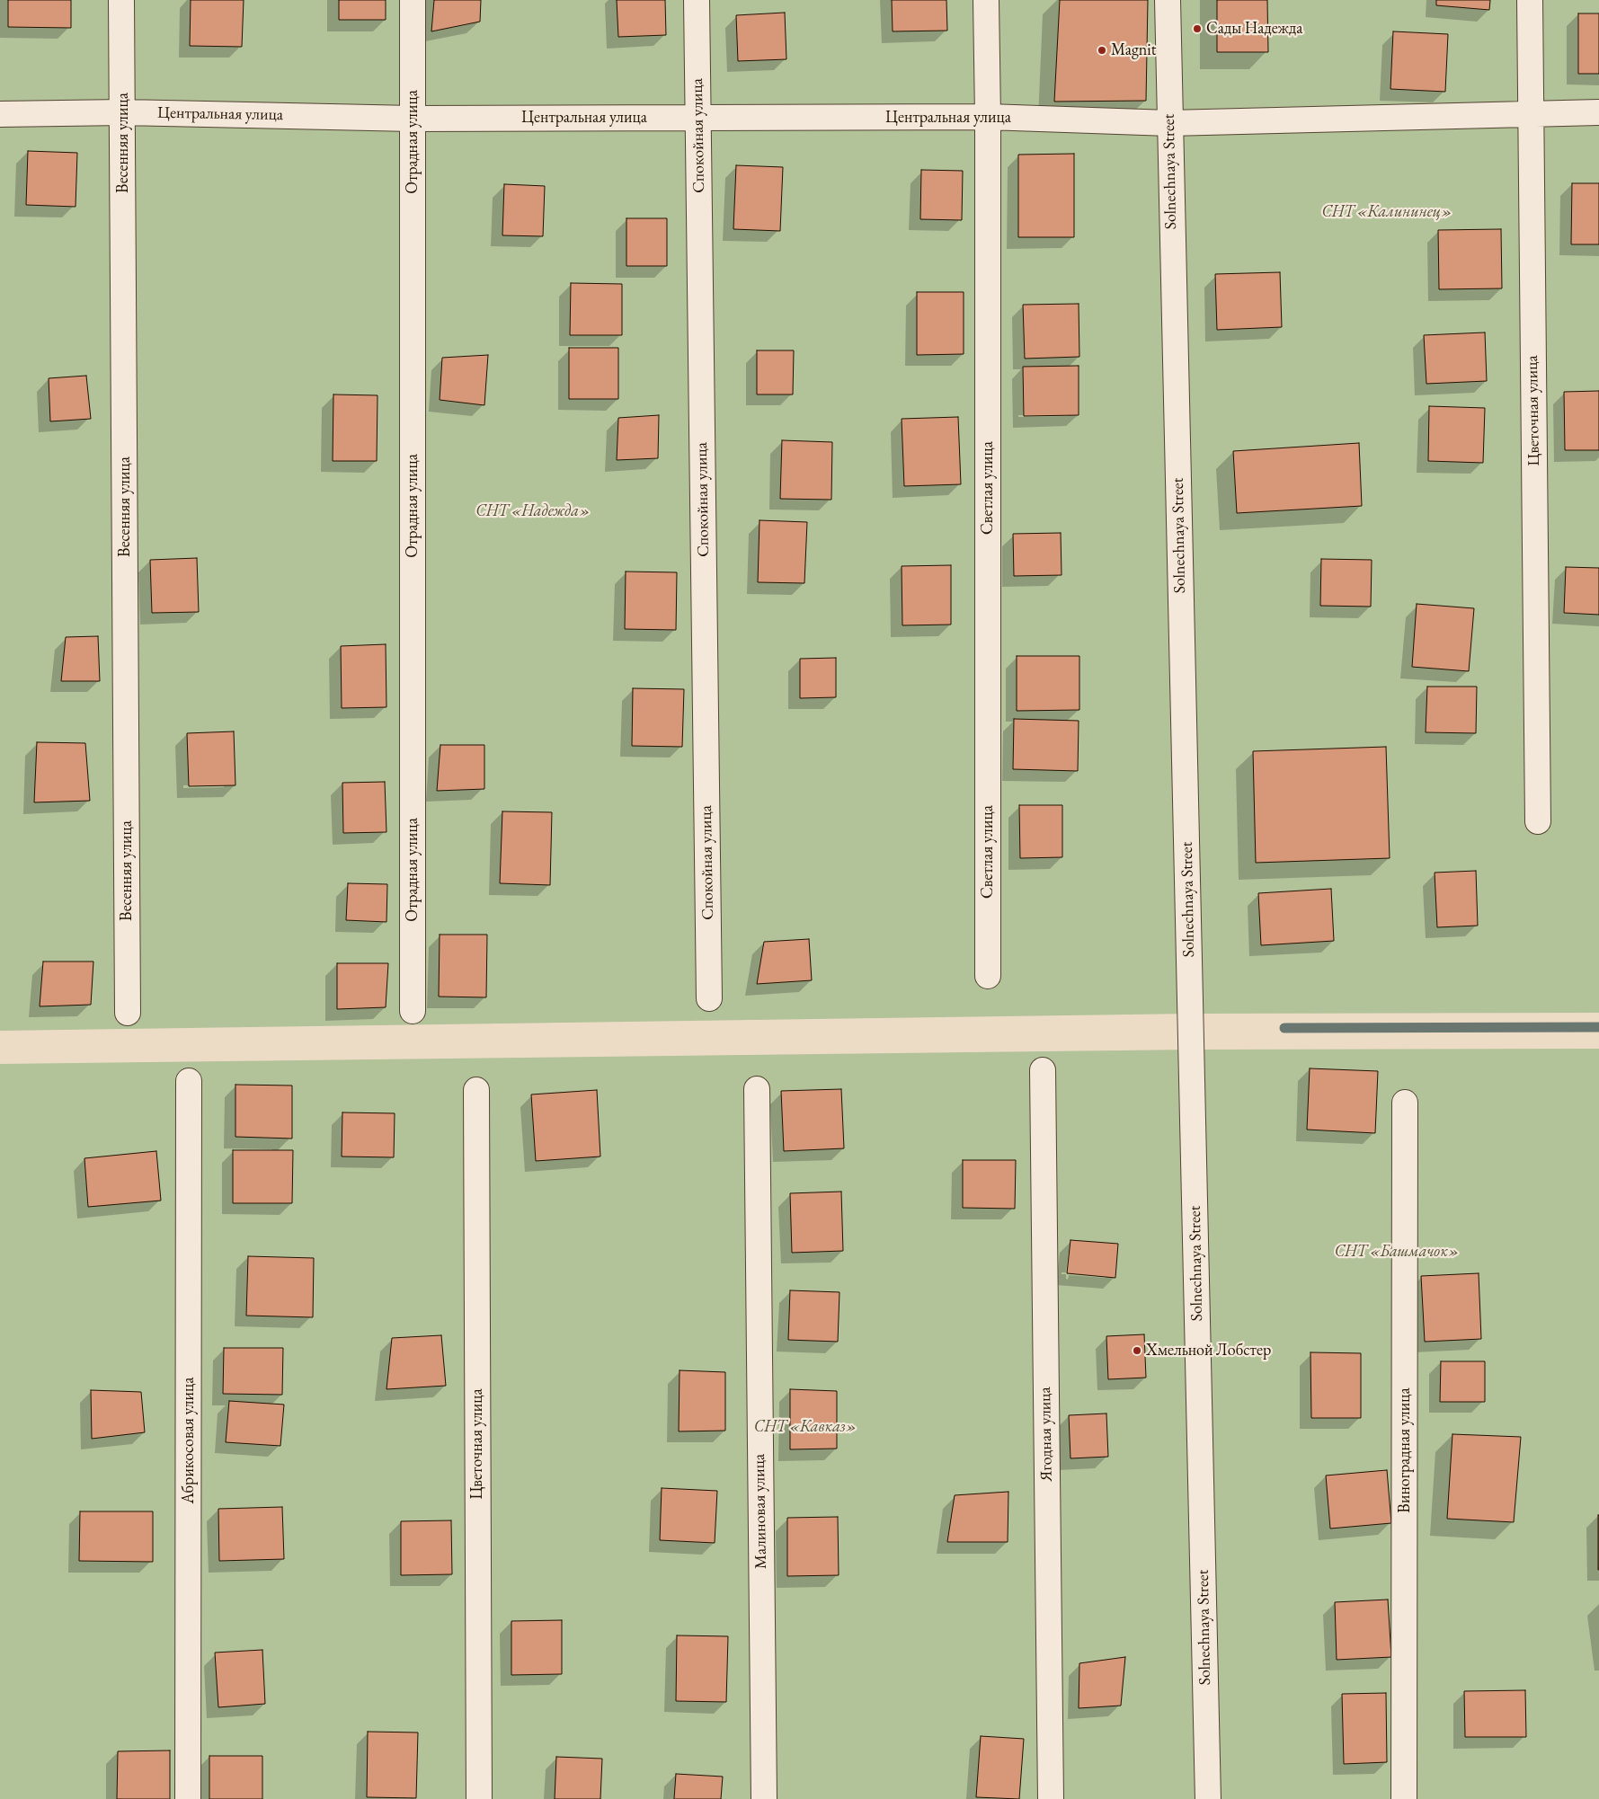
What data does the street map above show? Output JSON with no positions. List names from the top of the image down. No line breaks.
{"streets":{"street":["Центральная улица","Спокойная улица","Отрадная улица","Весенняя улица","Solnechnaya Street","Цветочная улица","Светлая улица","Ягодная улица","Абрикосовая улица","Виноградная улица","Малиновая улица"]},"crossings":[["Центральная улица","Спокойная улица"],["Центральная улица","Отрадная улица"],["Центральная улица","Весенняя улица"],["Центральная улица","Solnechnaya Street"],["Центральная улица","Цветочная улица"],["Центральная улица","Светлая улица"]],"parks":["СНТ «Калининец»","СНТ «Надежда»","СНТ «Башмачок»","СНТ «Кавказ»"],"places":["Сады Надежда","Magnit","Хмельной Лобстер"]}
